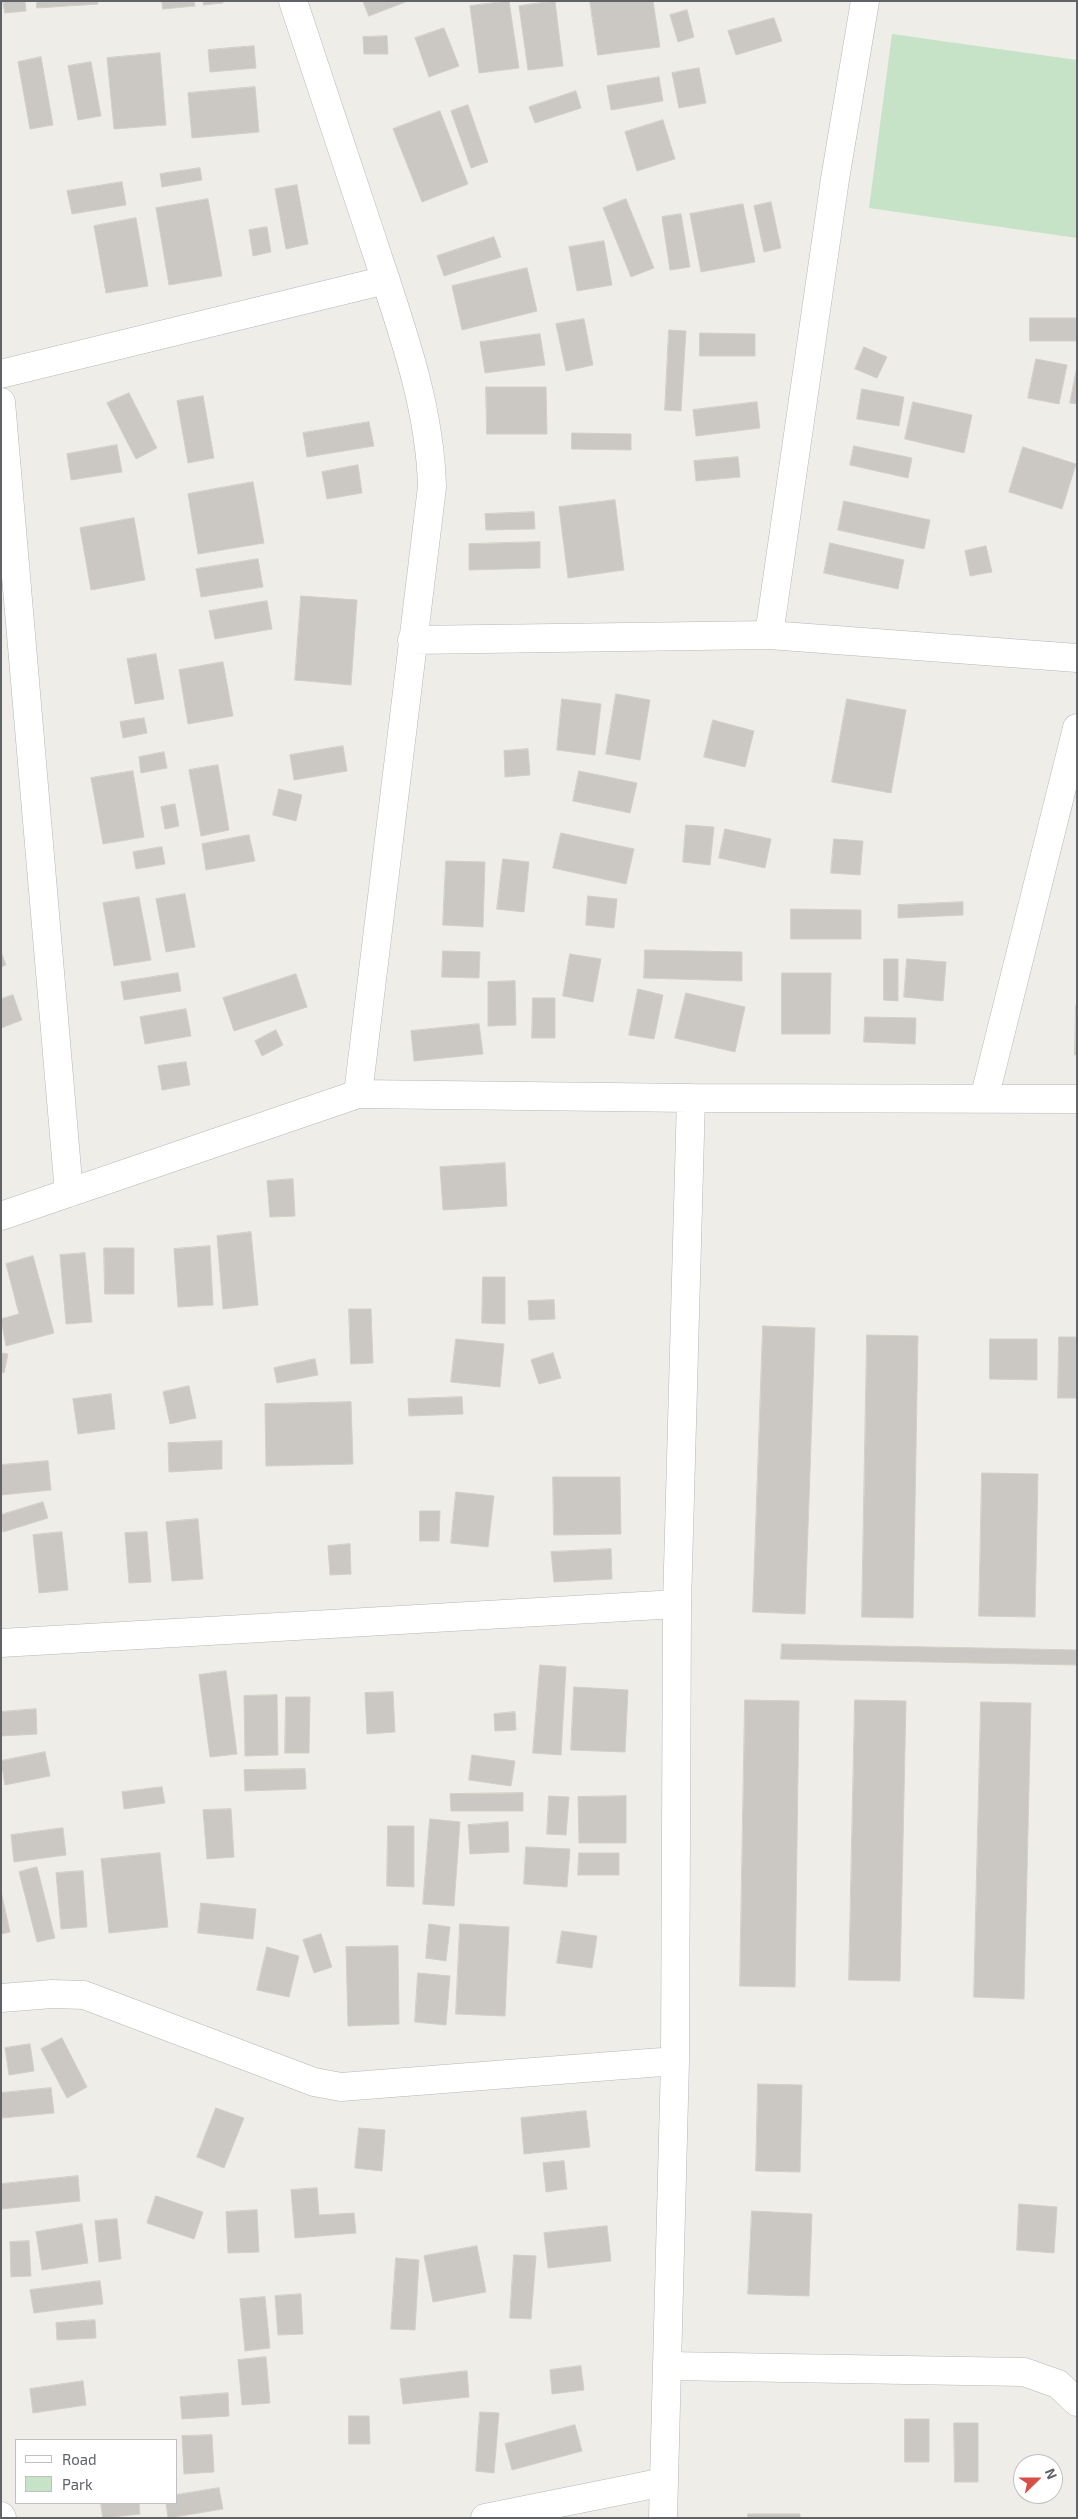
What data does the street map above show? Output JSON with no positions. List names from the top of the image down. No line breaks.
{"legend":["Road","Park"],"north":"right"}
